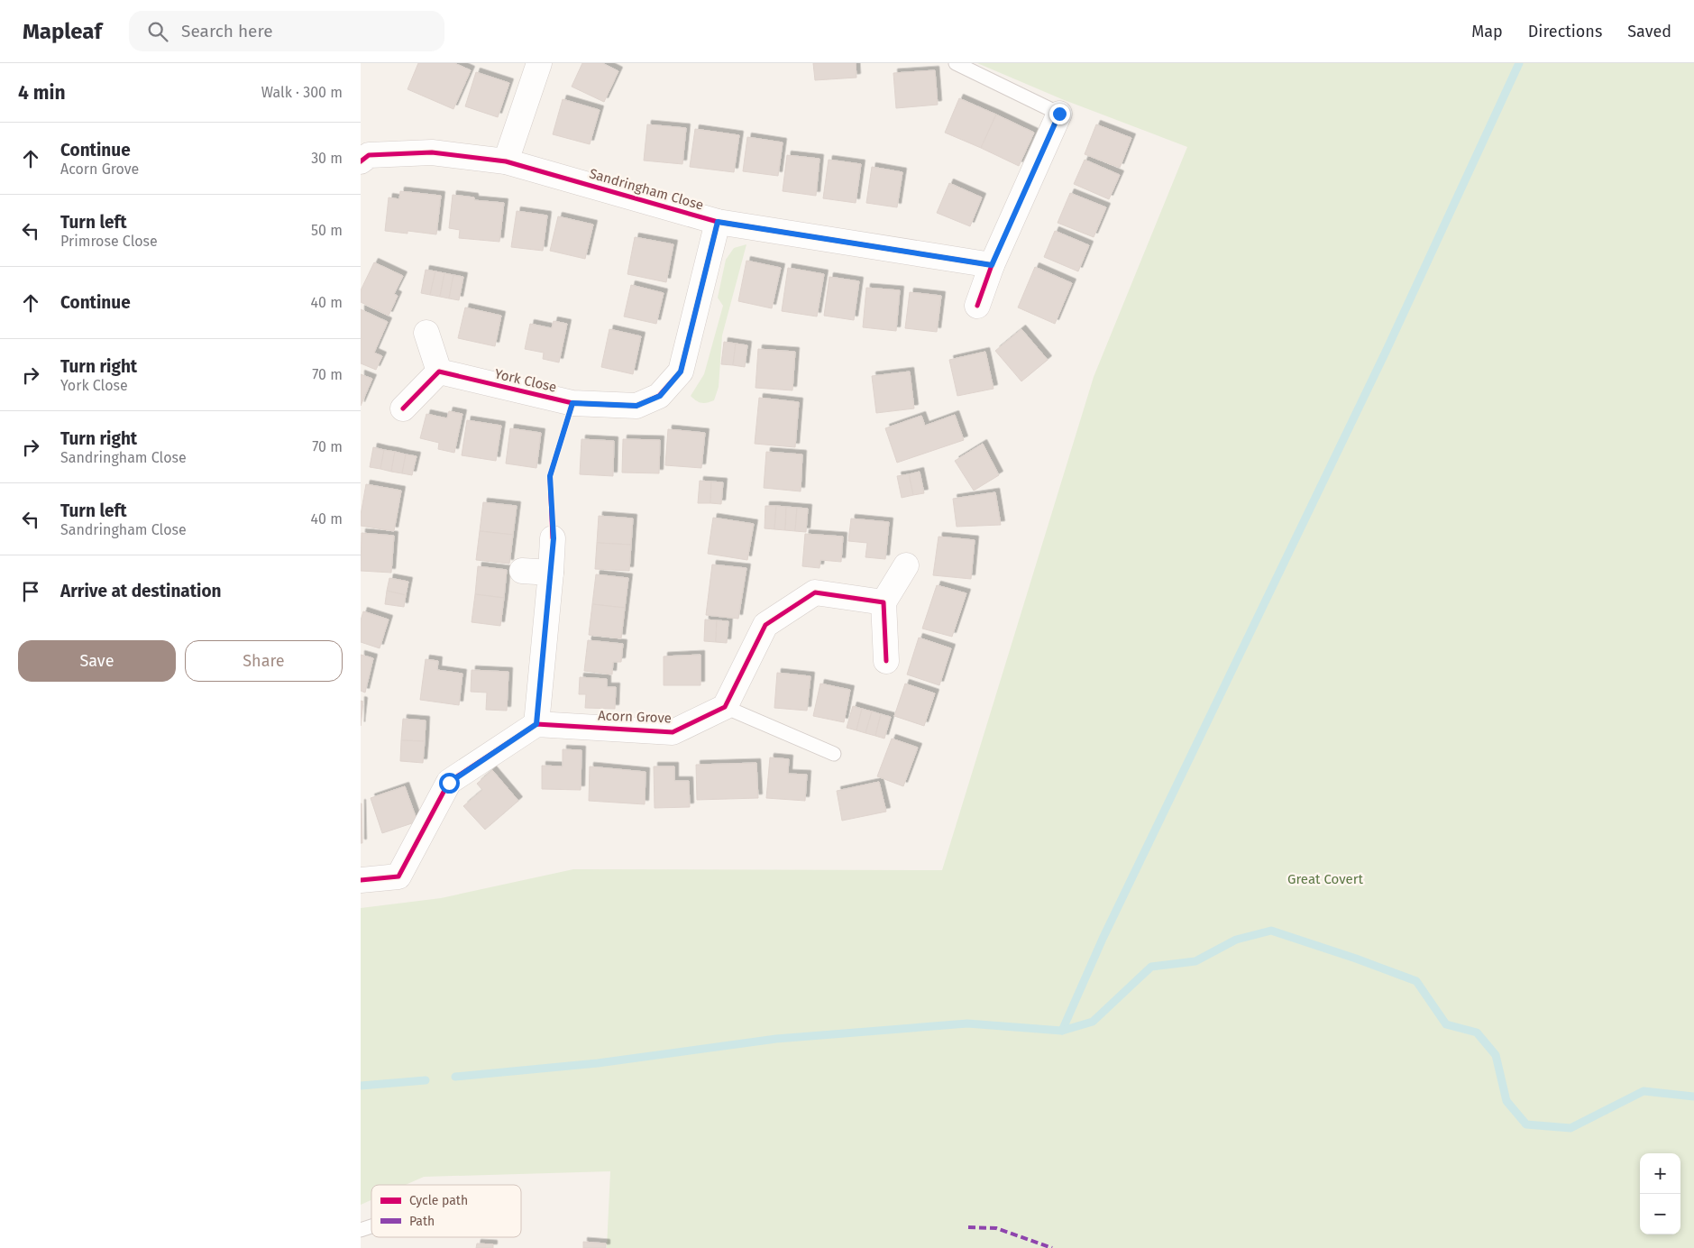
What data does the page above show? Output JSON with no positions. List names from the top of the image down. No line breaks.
{"streets":{"street":["Sandringham Close","York Close","Acorn Grove"]},"crossings":[["Sandringham Close","York Close"]],"parks":["Great Covert"],"legend":["Cycle path","Path"],"page":{"header":"Mapleaf","search":"Search here","nav":["Map","Directions","Saved"],"heading":["4 min","Walk · 300 m"],"list":[["Continue","Acorn Grove","30 m"],["Turn left","Primrose Close","50 m"],["Continue","40 m"],["Turn right","York Close","70 m"],["Turn right","Sandringham Close","70 m"],["Turn left","Sandringham Close","40 m"],"Arrive at destination"],"buttons":["Save","Share"],"map_buttons":["+","−"]}}
